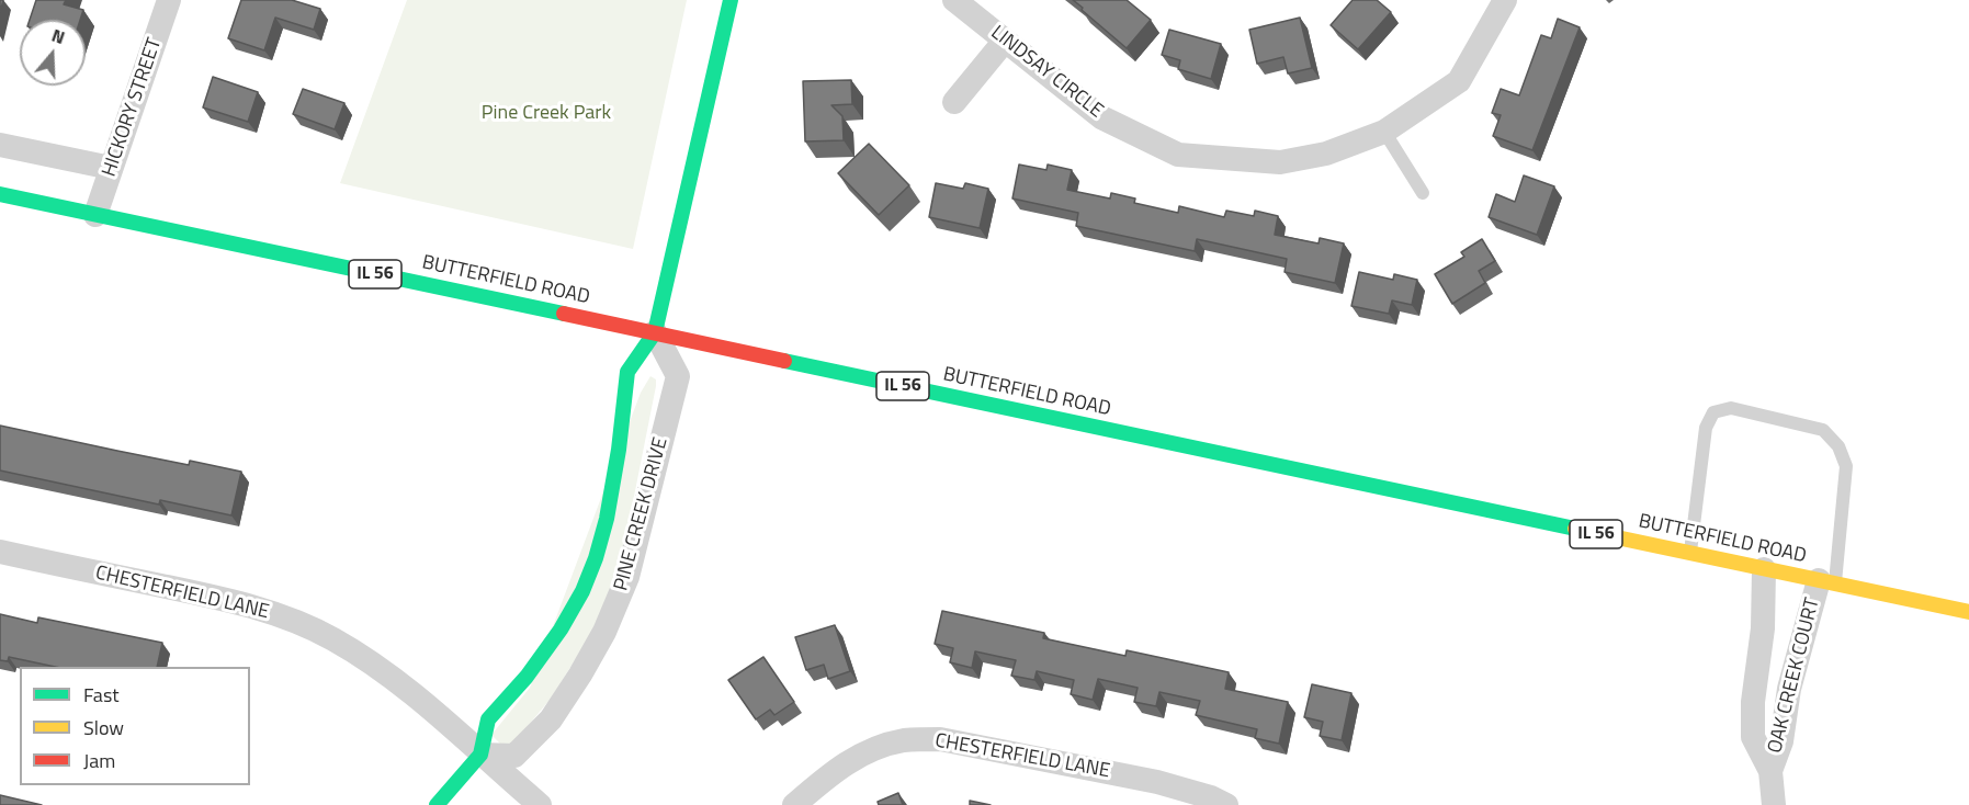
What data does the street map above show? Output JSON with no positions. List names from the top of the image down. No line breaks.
{"streets":{"main road":["IL 56","BUTTERFIELD ROAD","PINE CREEK DRIVE"],"street":["LINDSAY CIRCLE","HICKORY STREET","CHESTERFIELD LANE","OAK CREEK COURT"]},"crossings":[["HICKORY STREET","BUTTERFIELD ROAD"],["BUTTERFIELD ROAD","PINE CREEK DRIVE"],["BUTTERFIELD ROAD","OAK CREEK COURT"],["PINE CREEK DRIVE","CHESTERFIELD LANE"]],"parks":["Pine Creek Park"],"legend":["Fast","Slow","Jam"],"north":"top"}
